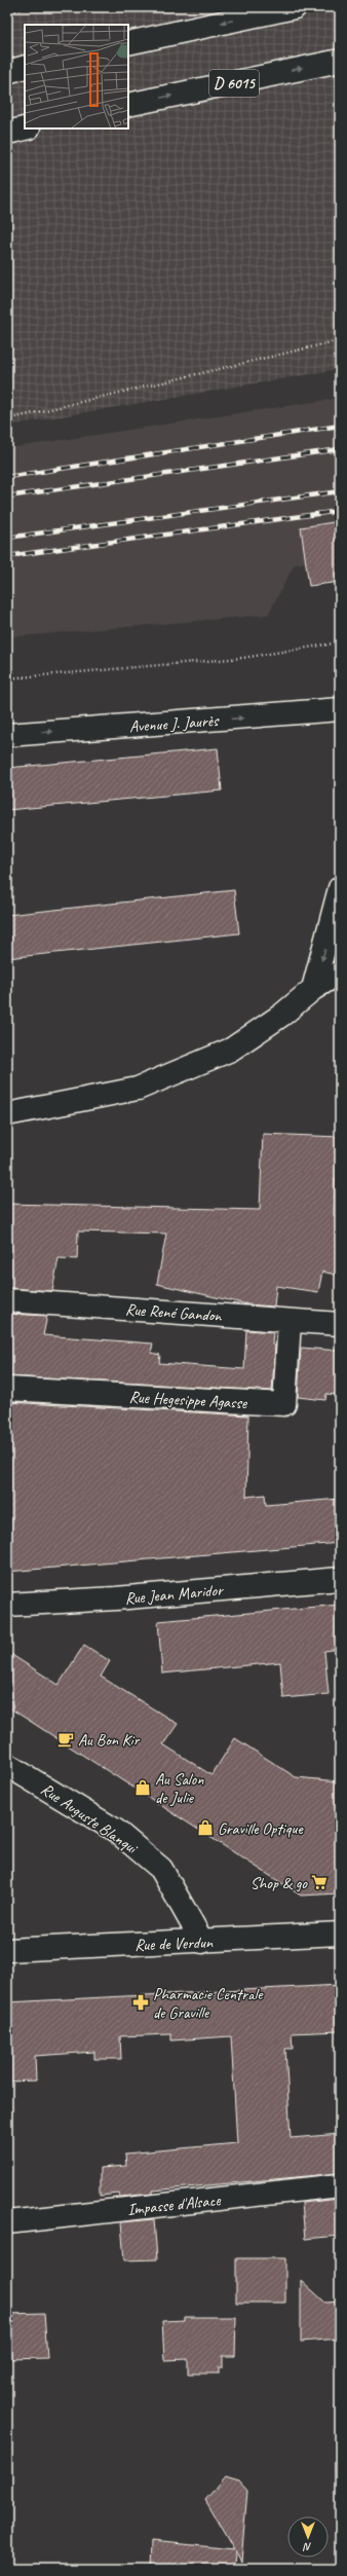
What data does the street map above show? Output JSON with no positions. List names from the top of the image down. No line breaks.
{"streets":{"street":["D 6015","Avenue J. Jaurès","Rue René Gandon","Rue Hegesippe Agasse","Rue Jean Maridor","Rue Auguste Blanqui","Rue de Verdun","Impasse d'Alsace"]},"crossings":[["Rue René Gandon","Rue Hegesippe Agasse"],["Rue Auguste Blanqui","Rue de Verdun"]],"one_way":["Avenue J. Jaurès"],"places":{"cafe":["Au Bon Kir"],"shop":["Au Salon de Julie","Graville Optique"],"supermarket":["Shop & go"],"pharmacy":["Pharmacie Centrale de Graville"]},"north":"bottom"}
